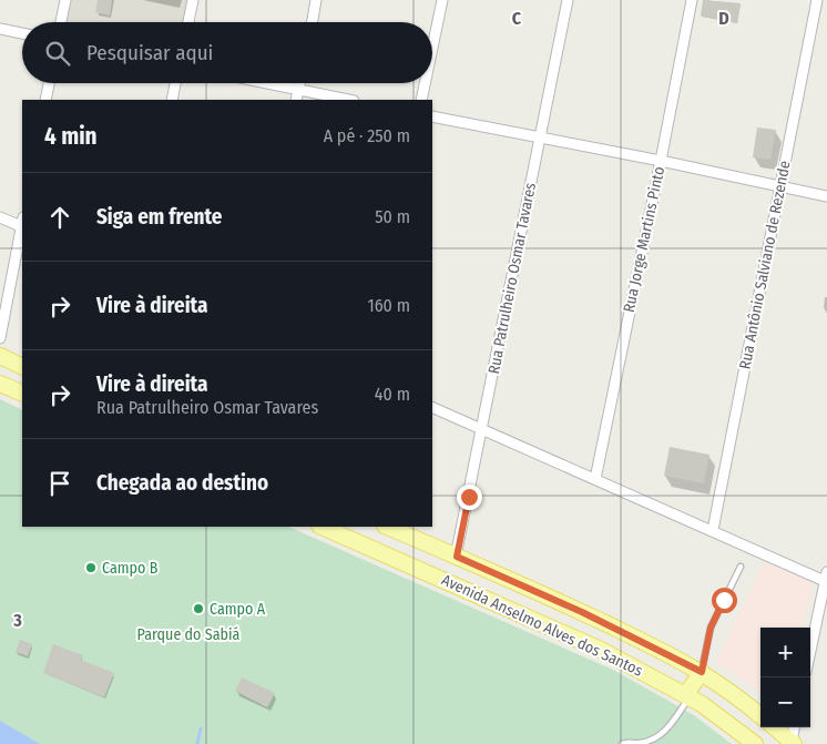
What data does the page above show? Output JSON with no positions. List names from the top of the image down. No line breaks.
{"streets":{"main road":["Avenida Anselmo Alves dos Santos"],"street":["Rua Jorge Martins Pinto","Rua Antônio Salviano de Rezende","Rua Patrulheiro Osmar Tavares"]},"crossings":[["Rua Patrulheiro Osmar Tavares","Avenida Anselmo Alves dos Santos"]],"parks":["Parque do Sabiá"],"places":["Campo B","Campo A"],"page":{"search":"Pesquisar aqui","heading":["4 min","A pé · 250 m"],"list":[["Siga em frente","50 m"],["Vire à direita","160 m"],["Vire à direita","Rua Patrulheiro Osmar Tavares","40 m"],"Chegada ao destino"],"map_buttons":["+","−"]},"grid":{"columns":["C","D"],"rows":["3"]}}
